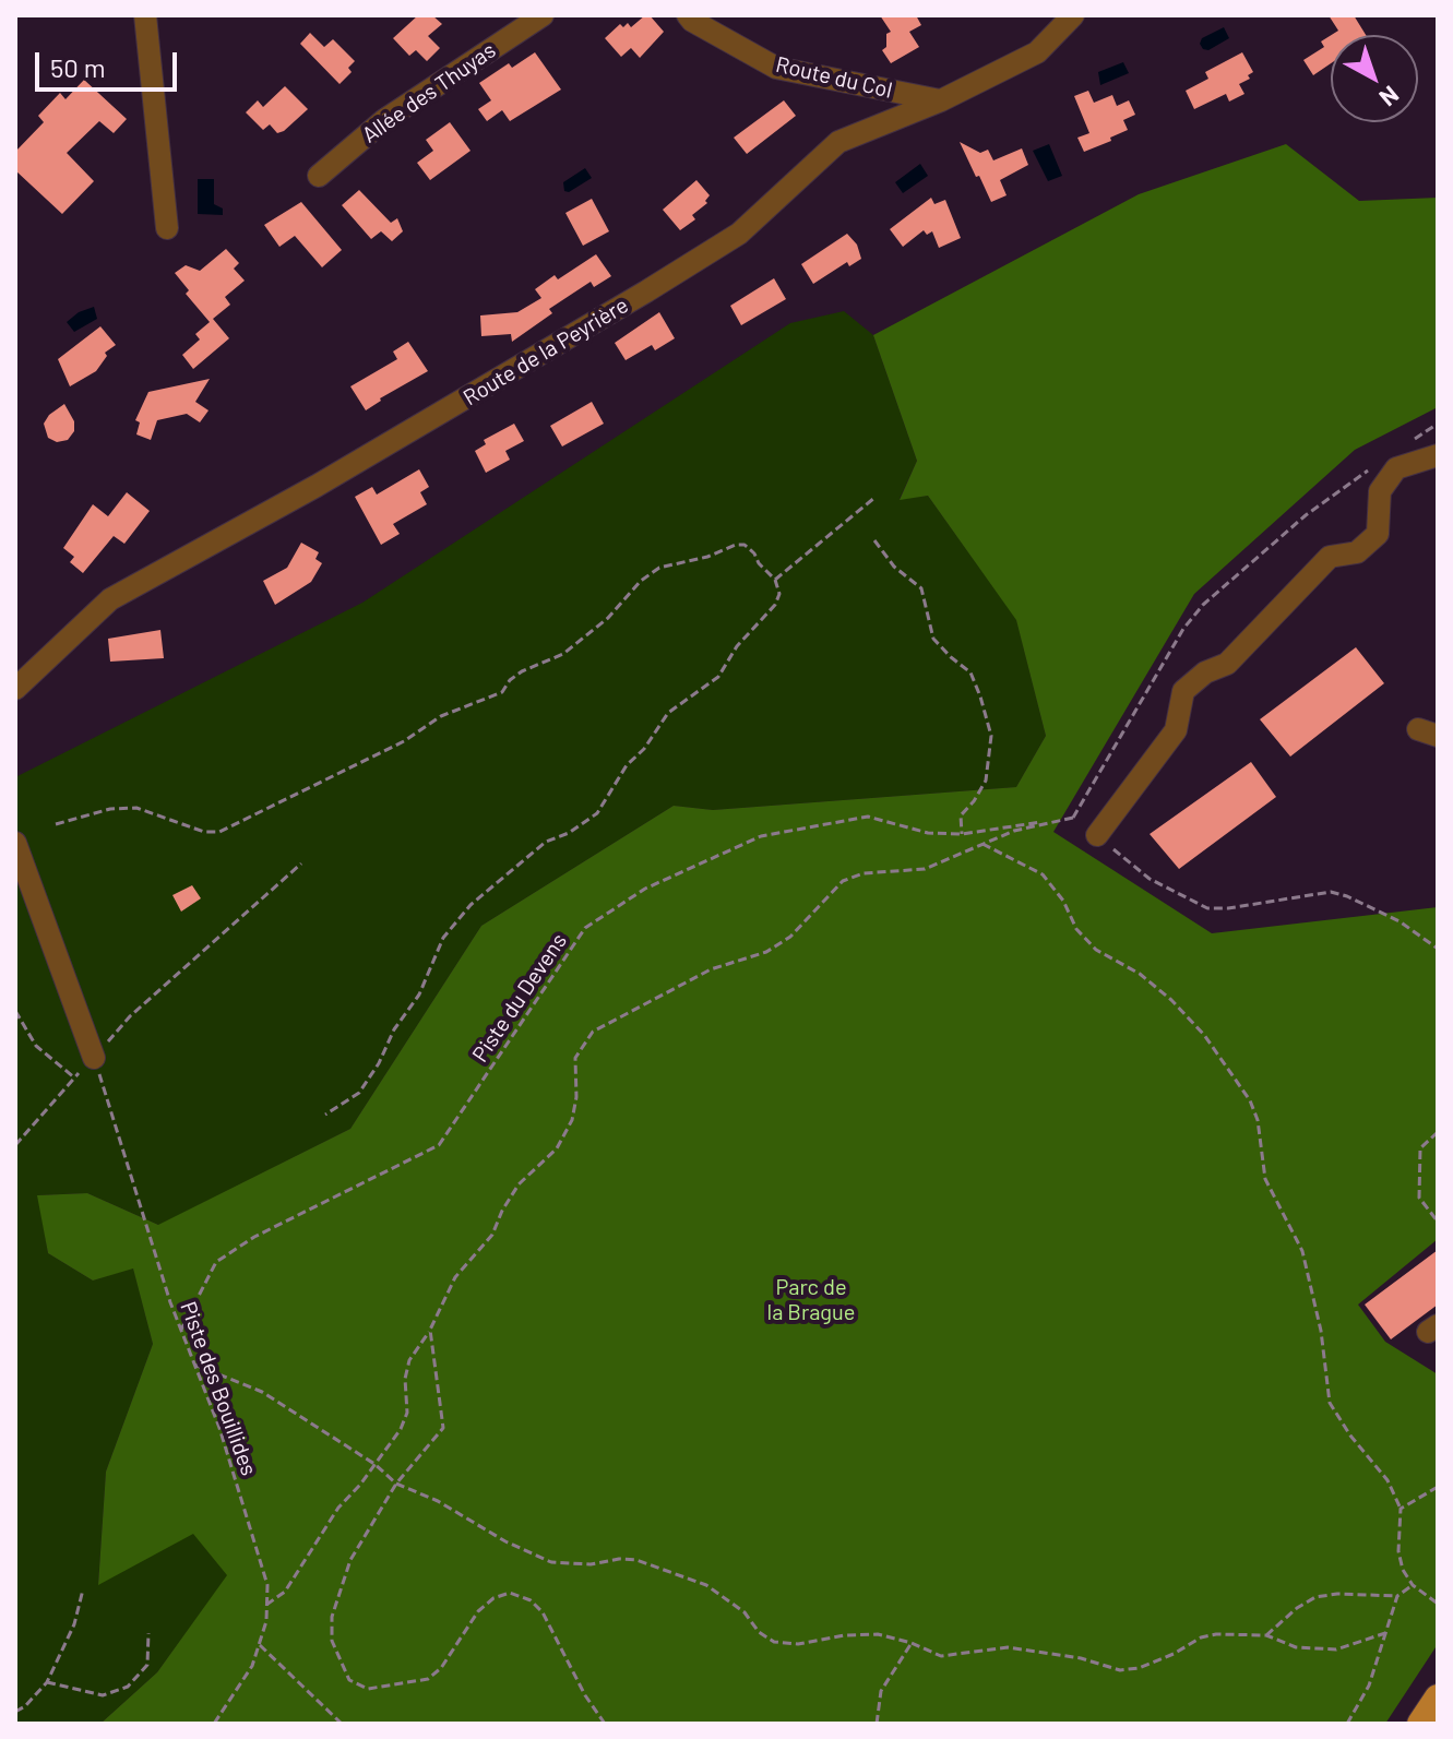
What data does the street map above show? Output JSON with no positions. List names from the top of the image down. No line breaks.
{"streets":{"street":["Route du Col","Allée des Thuyas","Route de la Peyrière"],"path":["Piste du Devens","Piste des Bouillides"]},"crossings":[["Route du Col","Route de la Peyrière"],["Piste du Devens","Piste des Bouillides"]],"parks":["Parc de la Brague"],"scale_bar":"50 m","north":"bottom right"}
